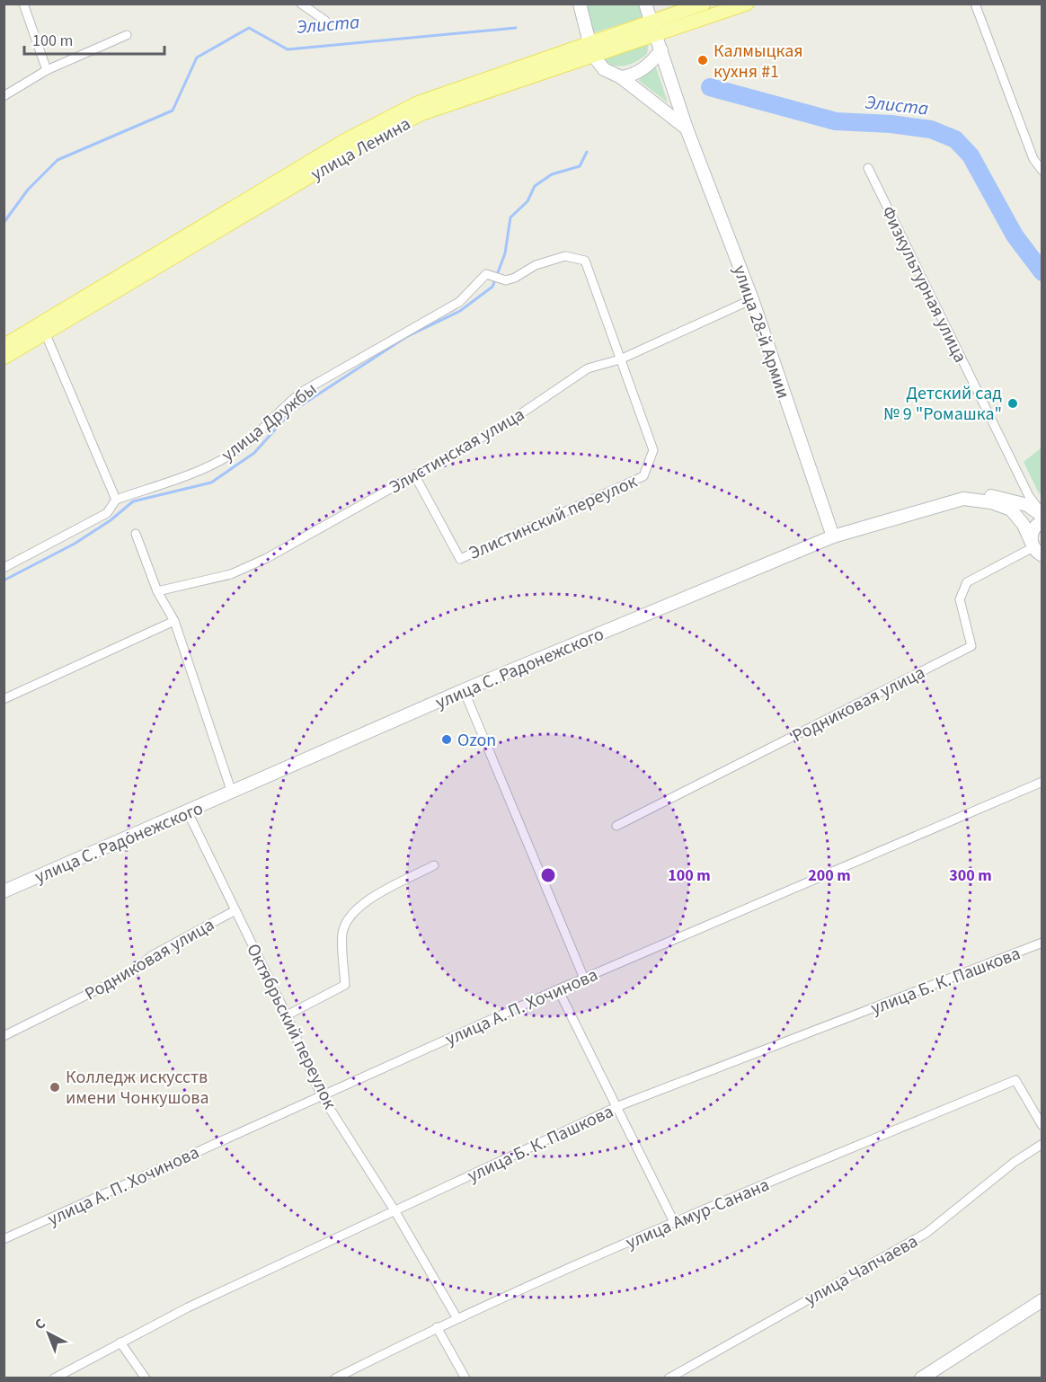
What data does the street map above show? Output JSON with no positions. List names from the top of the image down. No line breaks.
{"streets":{"main road":["улица Ленина"],"street":["Физкультурная улица","улица 28-й Армии","улица Дружбы","Элистинская улица","Элистинский переулок","улица С. Радонежского","Родниковая улица","улица Б. К. Пашкова","улица А. П. Хочинова","Октябрьский переулок","улица Амур-Санана","улица Чапчаева"]},"crossings":[["улица Ленина","улица 28-й Армии"],["улица 28-й Армии","Элистинская улица"],["улица 28-й Армии","улица С. Радонежского"],["улица Дружбы","Элистинский переулок"],["Элистинская улица","Элистинский переулок"],["улица С. Радонежского","Родниковая улица"],["улица С. Радонежского","Октябрьский переулок"],["Родниковая улица","Октябрьский переулок"],["улица Б. К. Пашкова","Октябрьский переулок"],["улица А. П. Хочинова","Октябрьский переулок"],["Октябрьский переулок","улица Амур-Санана"]],"water":["Элиста"],"places":["Калмыцкая кухня #1","Детский сад № 9 \"Ромашка\"","Ozon","Колледж искусств имени Чонкушова"],"scale_bar":"100 m","north":"top left","rings":["100 m","200 m","300 m"]}
